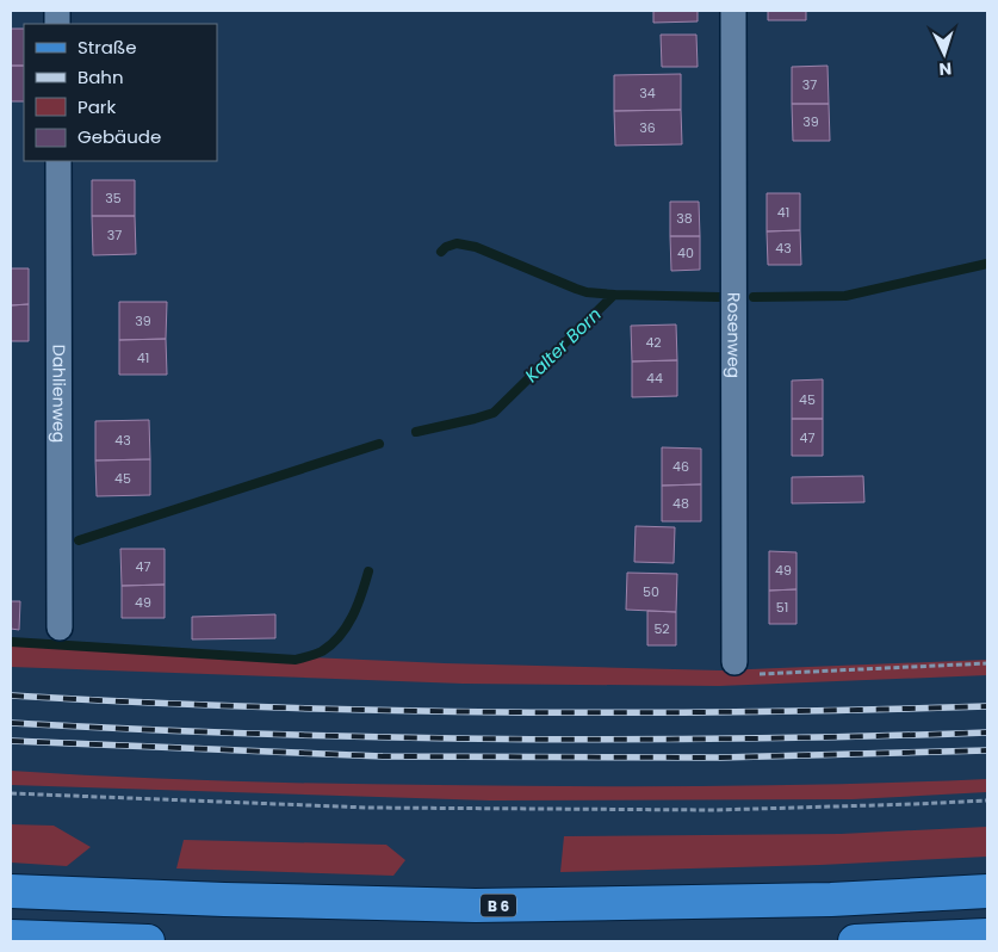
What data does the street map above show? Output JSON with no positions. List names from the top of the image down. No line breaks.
{"streets":{"main road":["B 6"],"street":["Rosenweg","Dahlienweg"]},"water":["Kalter Born"],"house_numbers":["37","34","39","36","35","41","38","37","43","40","39","42","41","44","45","47","43","46","45","48","47","49","50","49","51","52"],"legend":["Straße","Bahn","Park","Gebäude"],"north":"bottom"}
